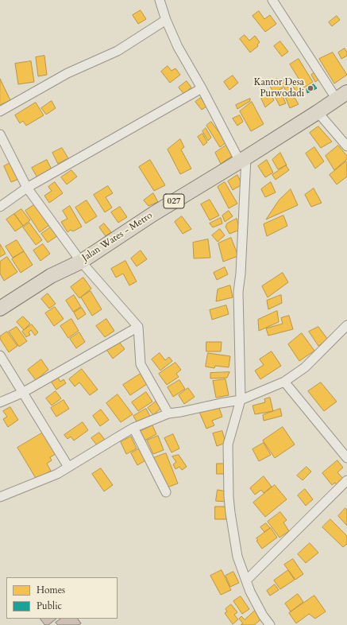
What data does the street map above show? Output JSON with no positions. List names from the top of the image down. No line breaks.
{"streets":{"main road":["027","Jalan Wates - Metro"]},"places":["Kantor Desa Purwodadi"],"legend":["Homes","Public"]}
